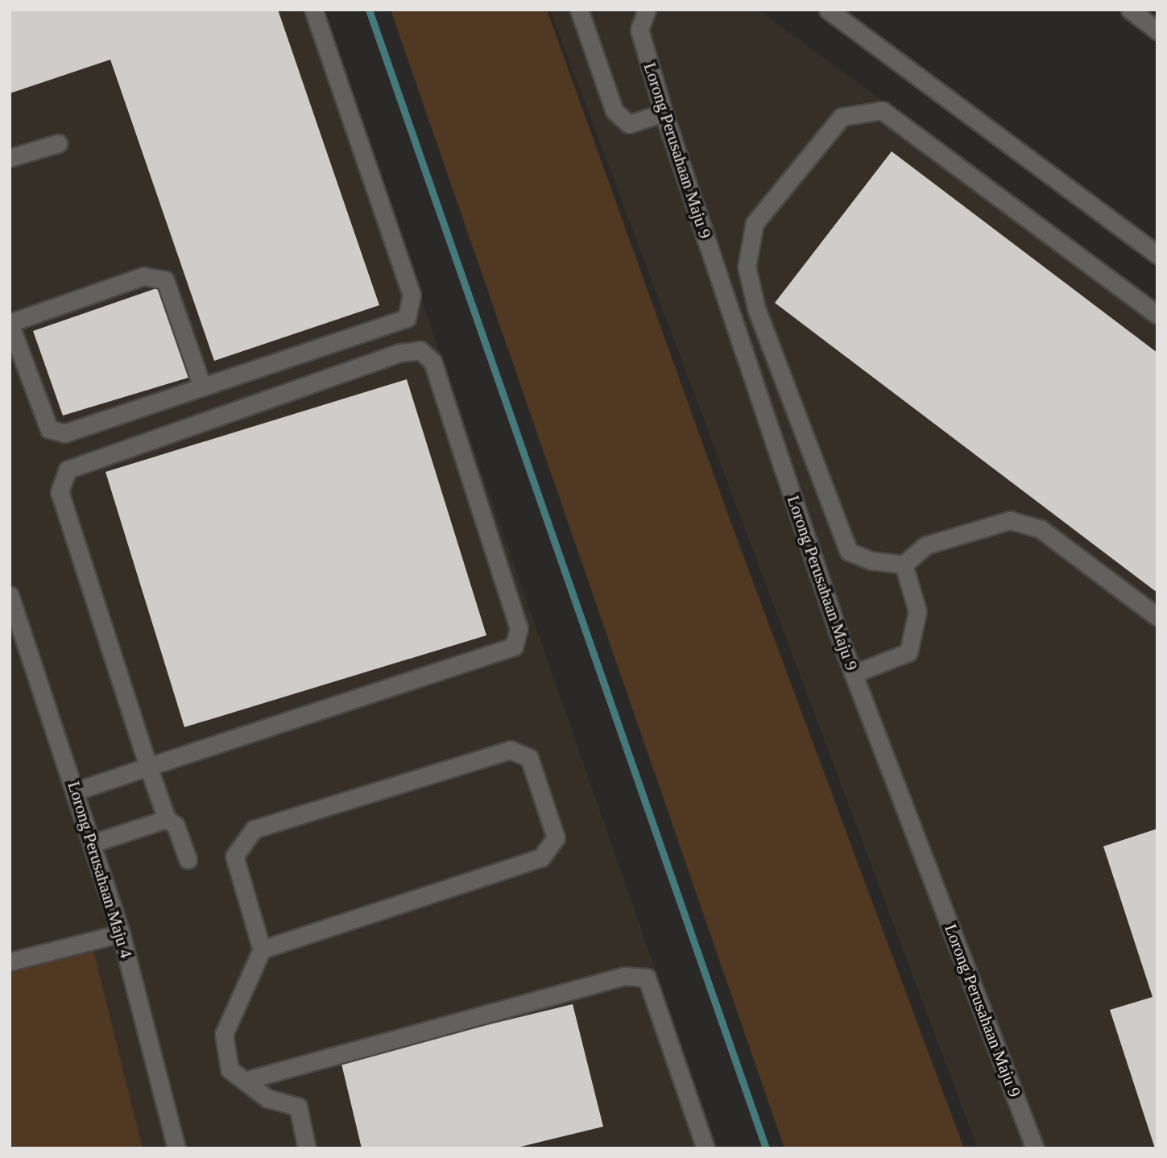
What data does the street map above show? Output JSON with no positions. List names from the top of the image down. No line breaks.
{"streets":{"street":["Lorong Perusahaan Maju 9","Lorong Perusahaan Maju 4"]}}
